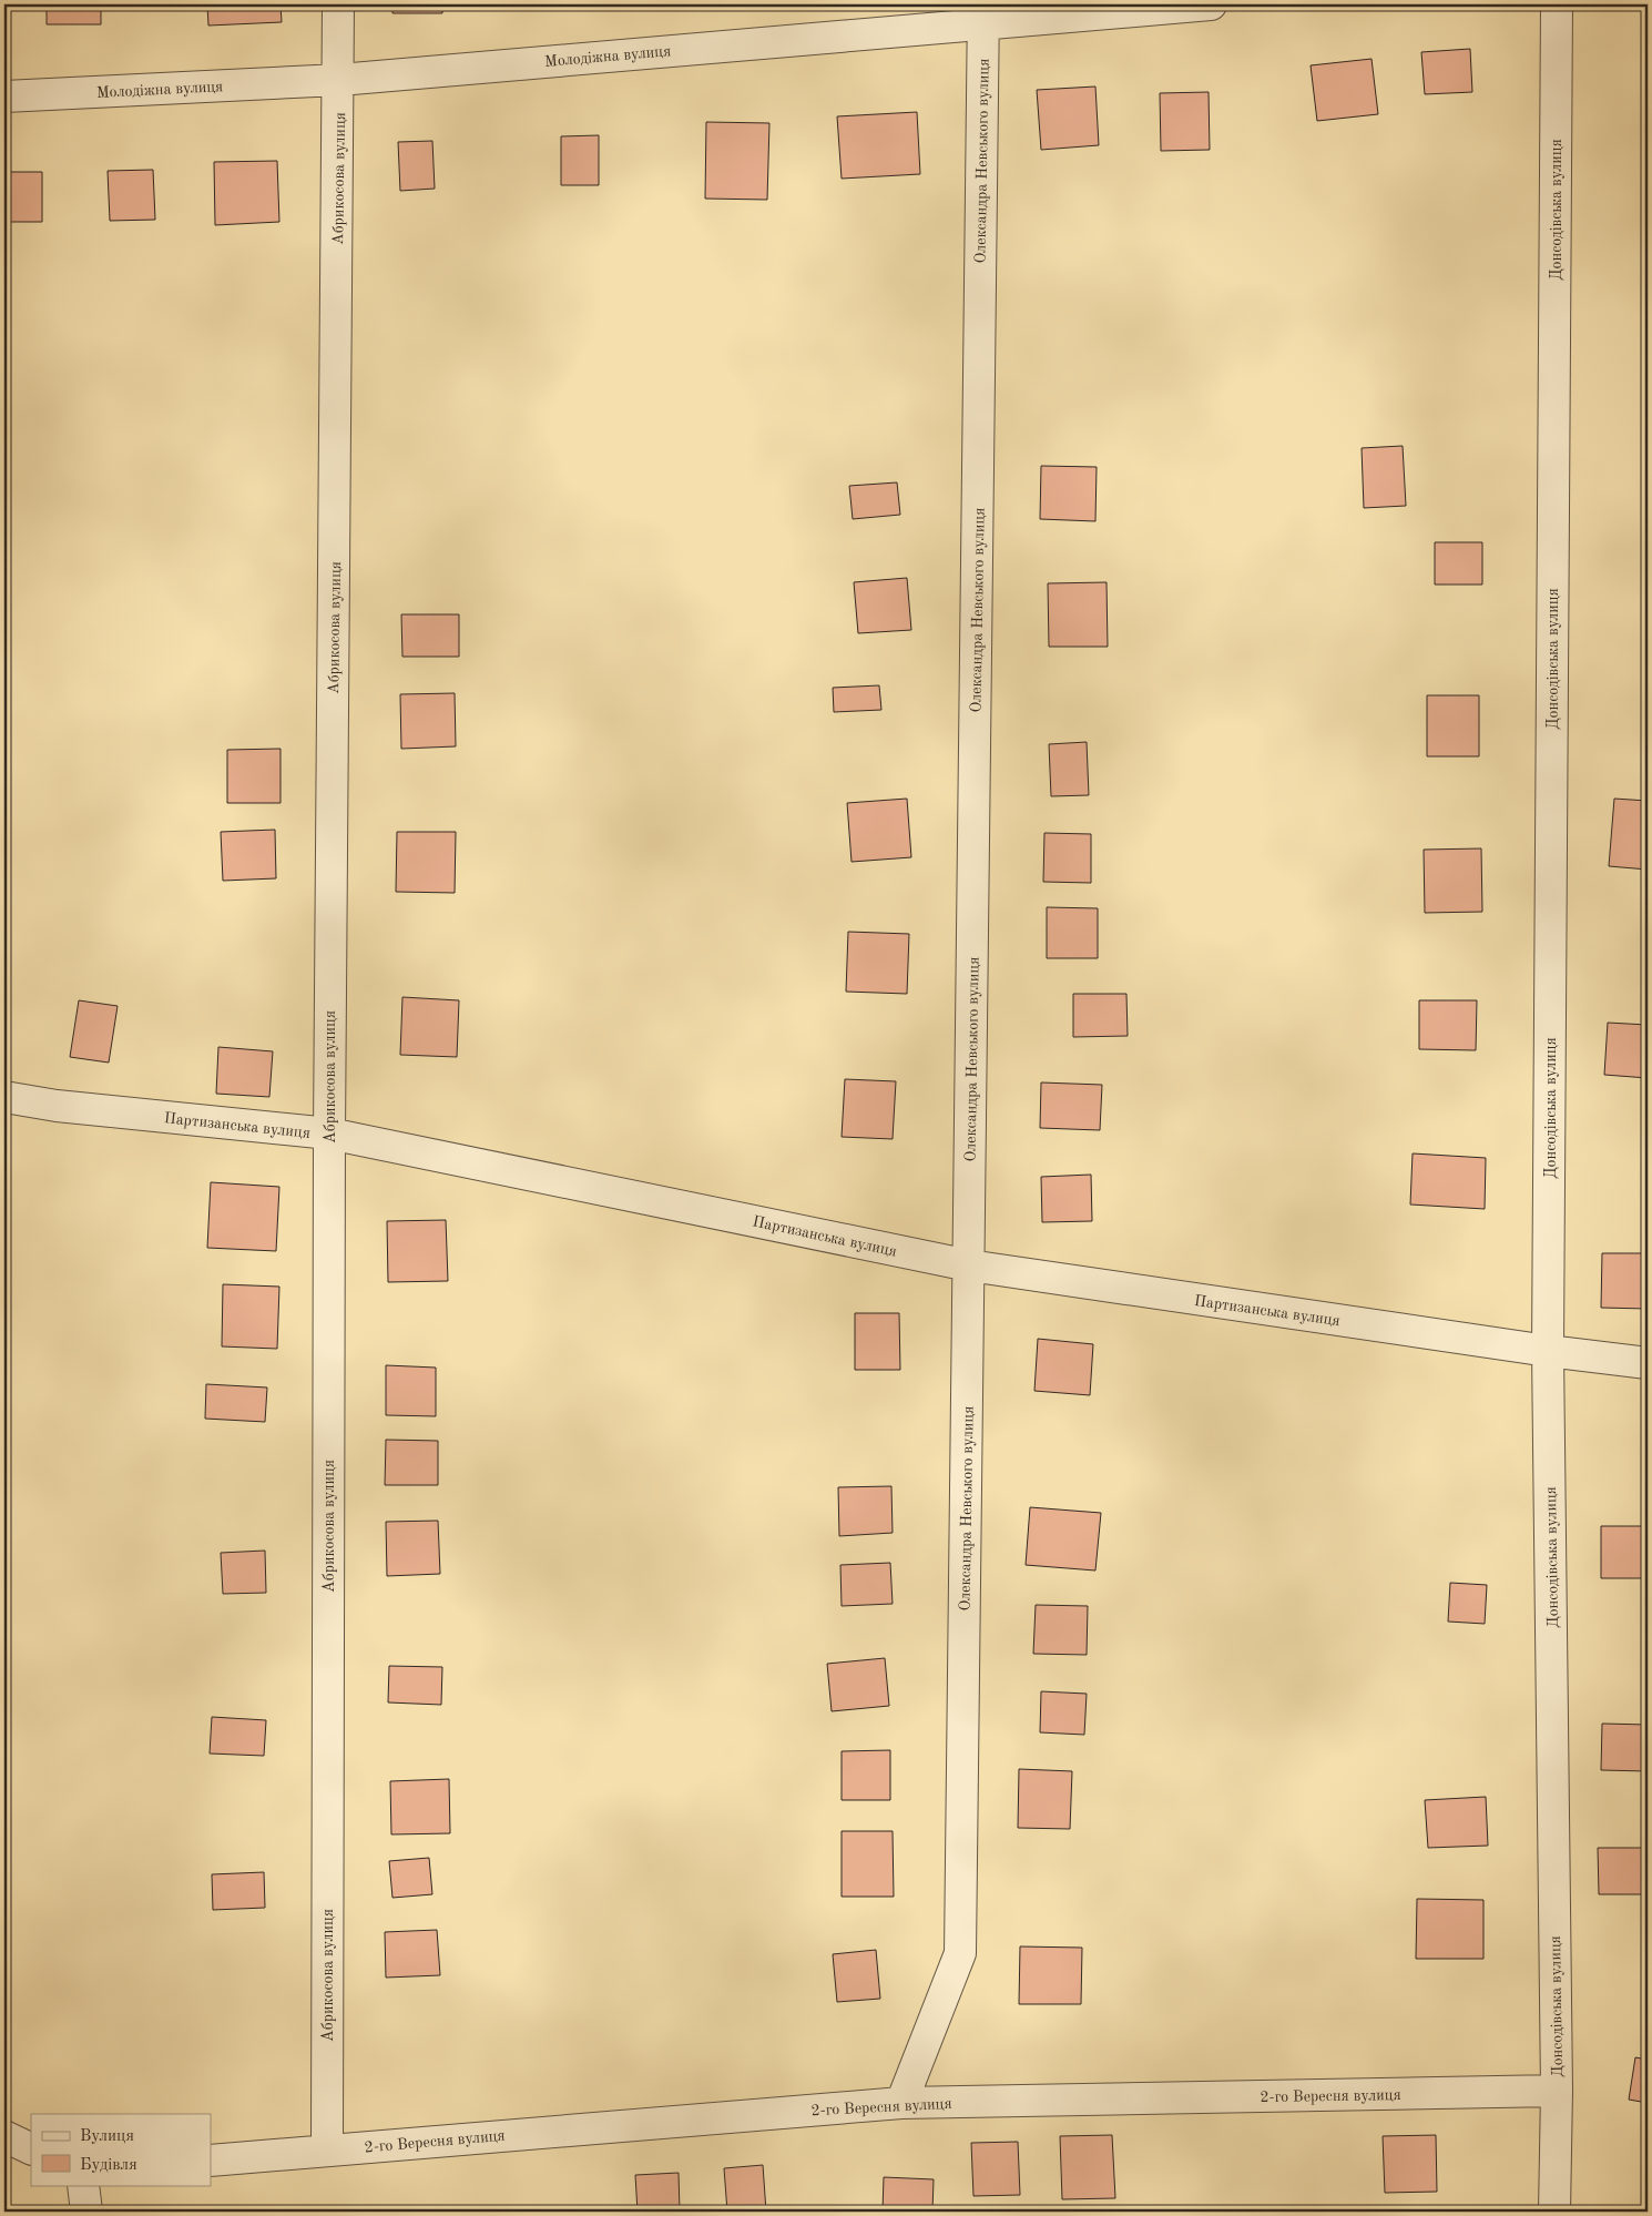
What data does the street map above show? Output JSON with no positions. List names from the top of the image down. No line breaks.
{"streets":{"street":["Молодіжна вулиця","Олександра Невського вулиця","Абрикосова вулиця","Донсодівська вулиця","Партизанська вулиця","2-го Вересня вулиця"]},"crossings":[["Молодіжна вулиця","Олександра Невського вулиця"],["Молодіжна вулиця","Абрикосова вулиця"],["Олександра Невського вулиця","Партизанська вулиця"],["Олександра Невського вулиця","2-го Вересня вулиця"],["Абрикосова вулиця","Партизанська вулиця"],["Абрикосова вулиця","2-го Вересня вулиця"],["Донсодівська вулиця","Партизанська вулиця"],["Донсодівська вулиця","2-го Вересня вулиця"]],"legend":["Вулиця","Будівля"]}
